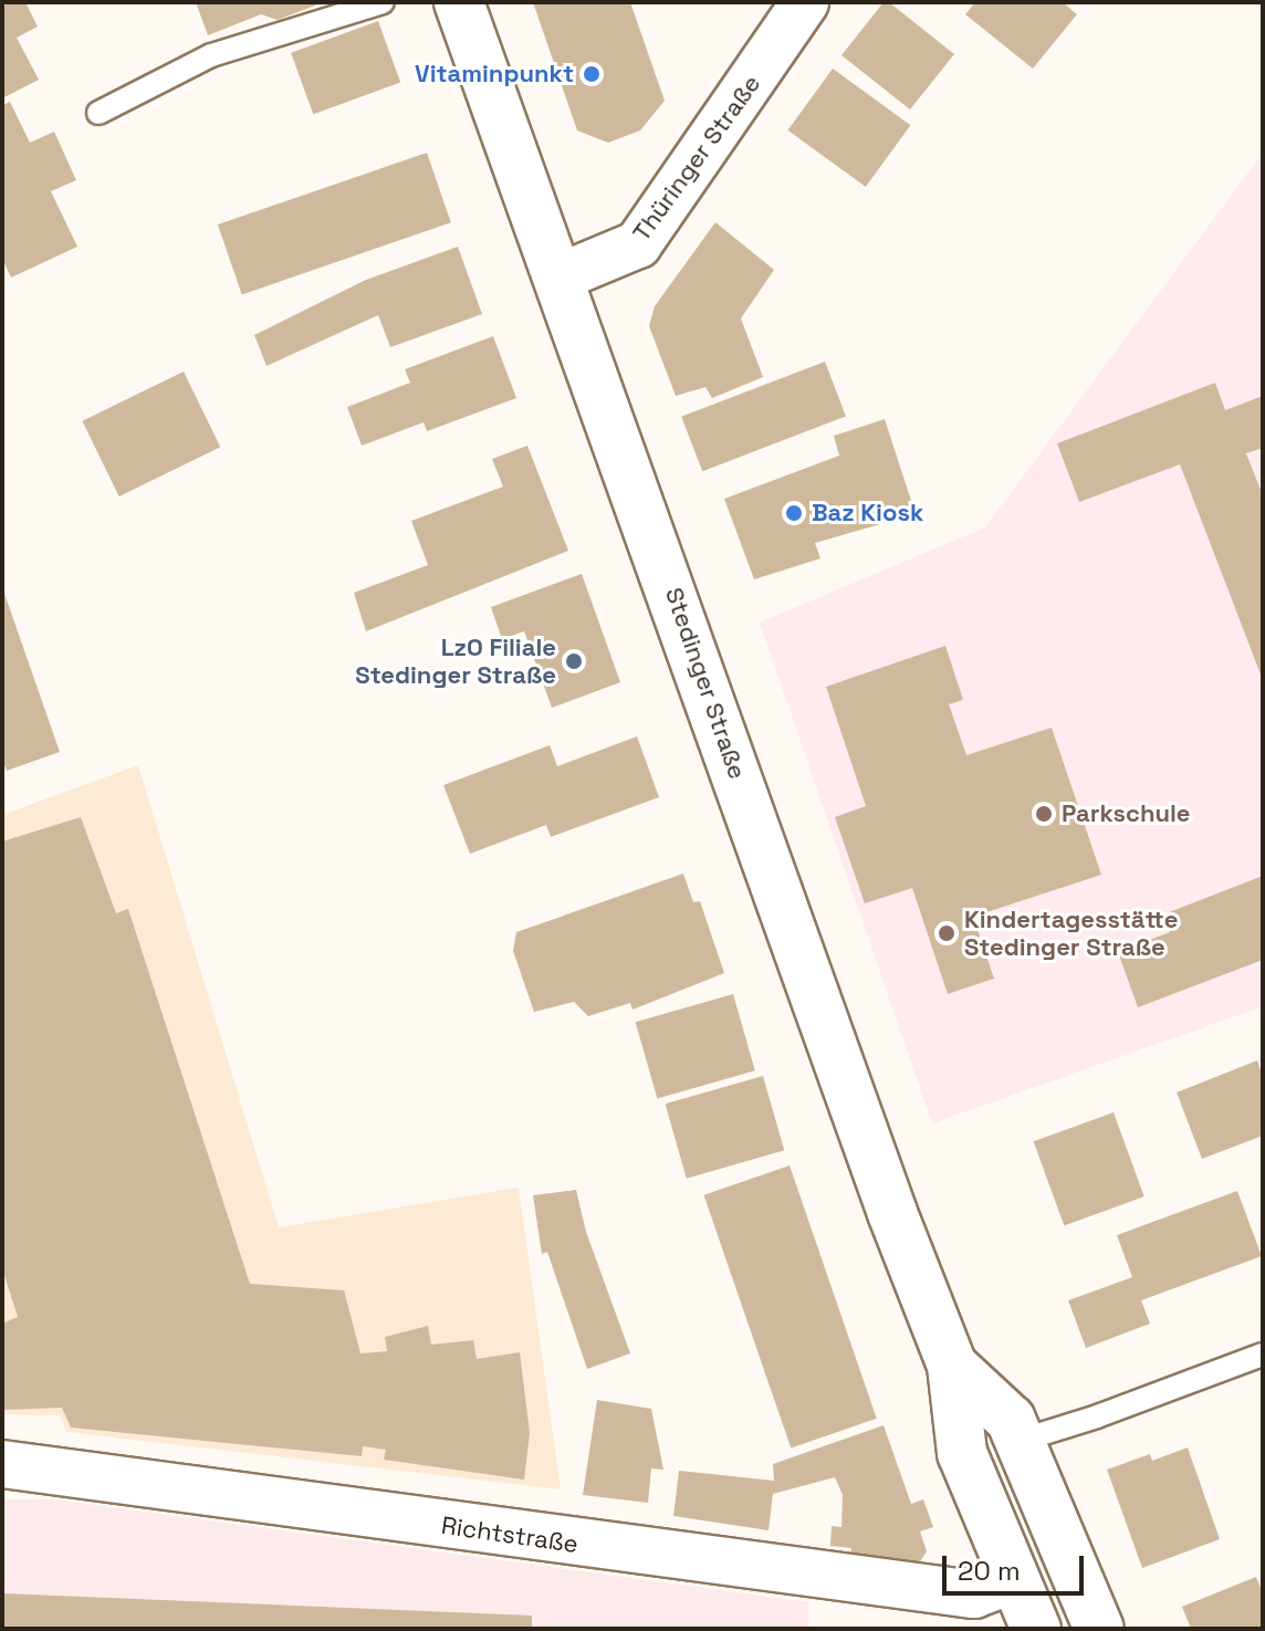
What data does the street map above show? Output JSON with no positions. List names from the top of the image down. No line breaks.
{"streets":{"main road":["Stedinger Straße"],"street":["Thüringer Straße","Richtstraße"]},"crossings":[["Thüringer Straße","Stedinger Straße"],["Stedinger Straße","Richtstraße"]],"places":["Vitaminpunkt","Baz Kiosk","LzO Filiale Stedinger Straße","Parkschule","Kindertagesstätte Stedinger Straße"],"scale_bar":"20 m"}
